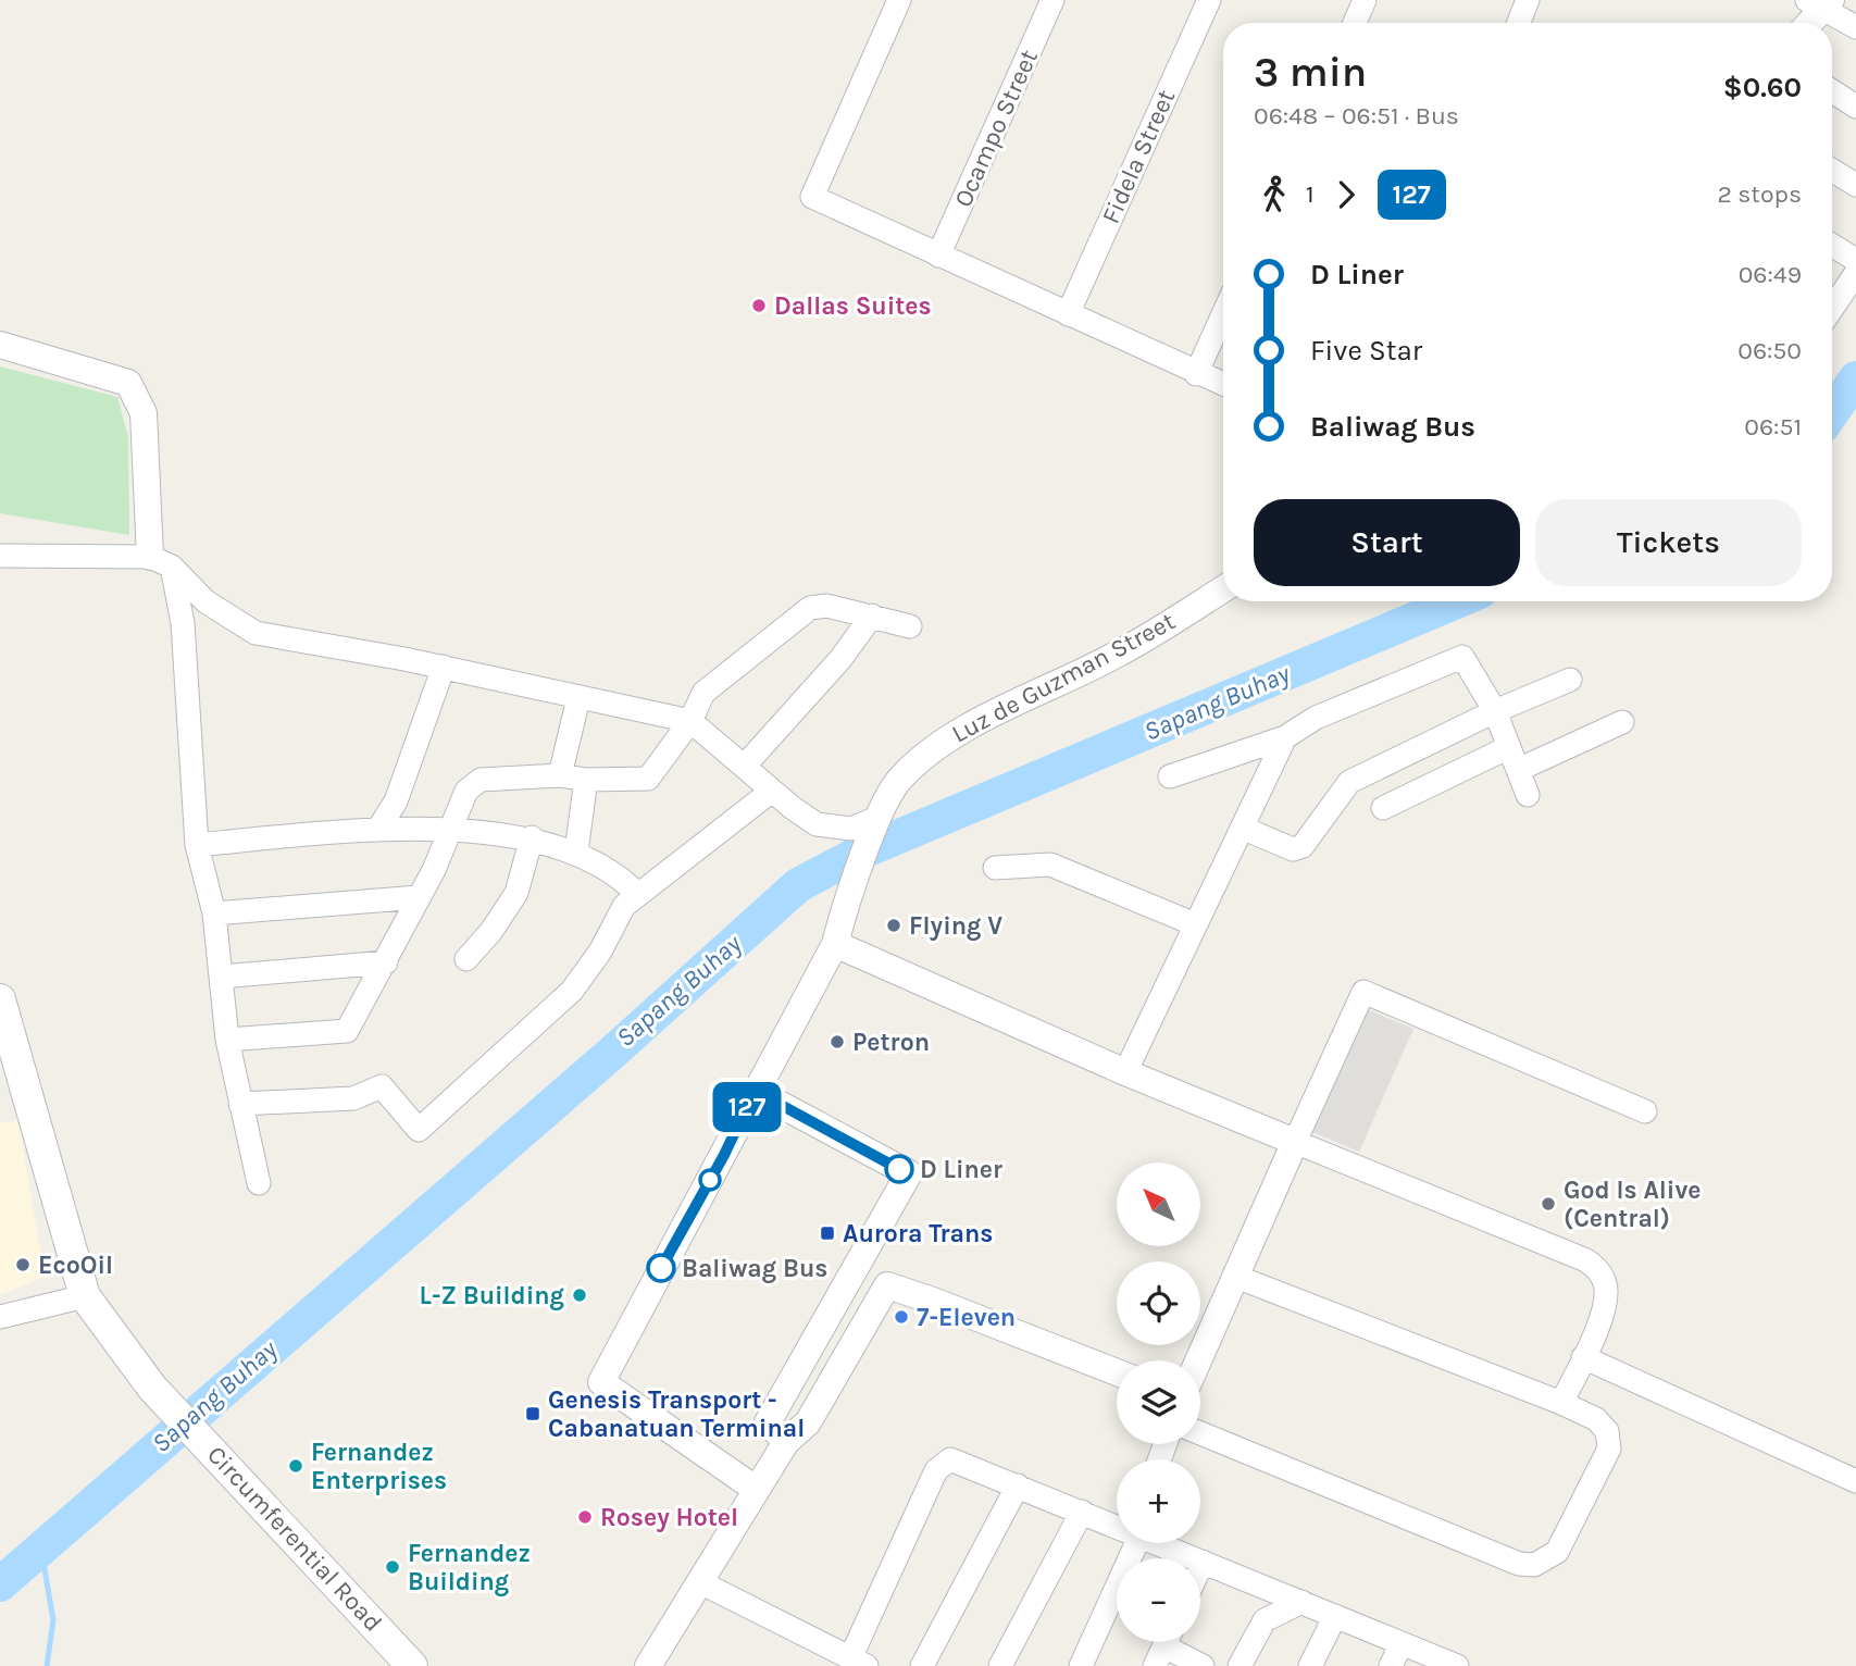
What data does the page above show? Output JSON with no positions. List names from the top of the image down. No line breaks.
{"streets":{"main road":["Circumferential Road"],"street":["Ocampo Street","Fidela Street","Luz de Guzman Street"]},"water":["Sapang Buhay"],"places":{"other":["Dallas Suites","Flying V","Petron","D Liner","God Is Alive (Central)","EcoOil","Baliwag Bus","L-Z Building","7-Eleven","Fernandez Enterprises","Rosey Hotel","Fernandez Building"],"transit":["Aurora Trans","Genesis Transport - Cabanatuan Terminal"]},"lines":["bus line 127"],"north":"top left","page":{"on_map":"127","heading":["3 min","06:48 – 06:51 · Bus","$0.60"],"legs":["1","127","2 stops"],"list":[{"name":"D Liner","value":"06:49"},{"name":"Five Star","value":"06:50"},{"name":"Baliwag Bus","value":"06:51"}],"buttons":["Start","Tickets"],"map_buttons":["+","−"]}}
